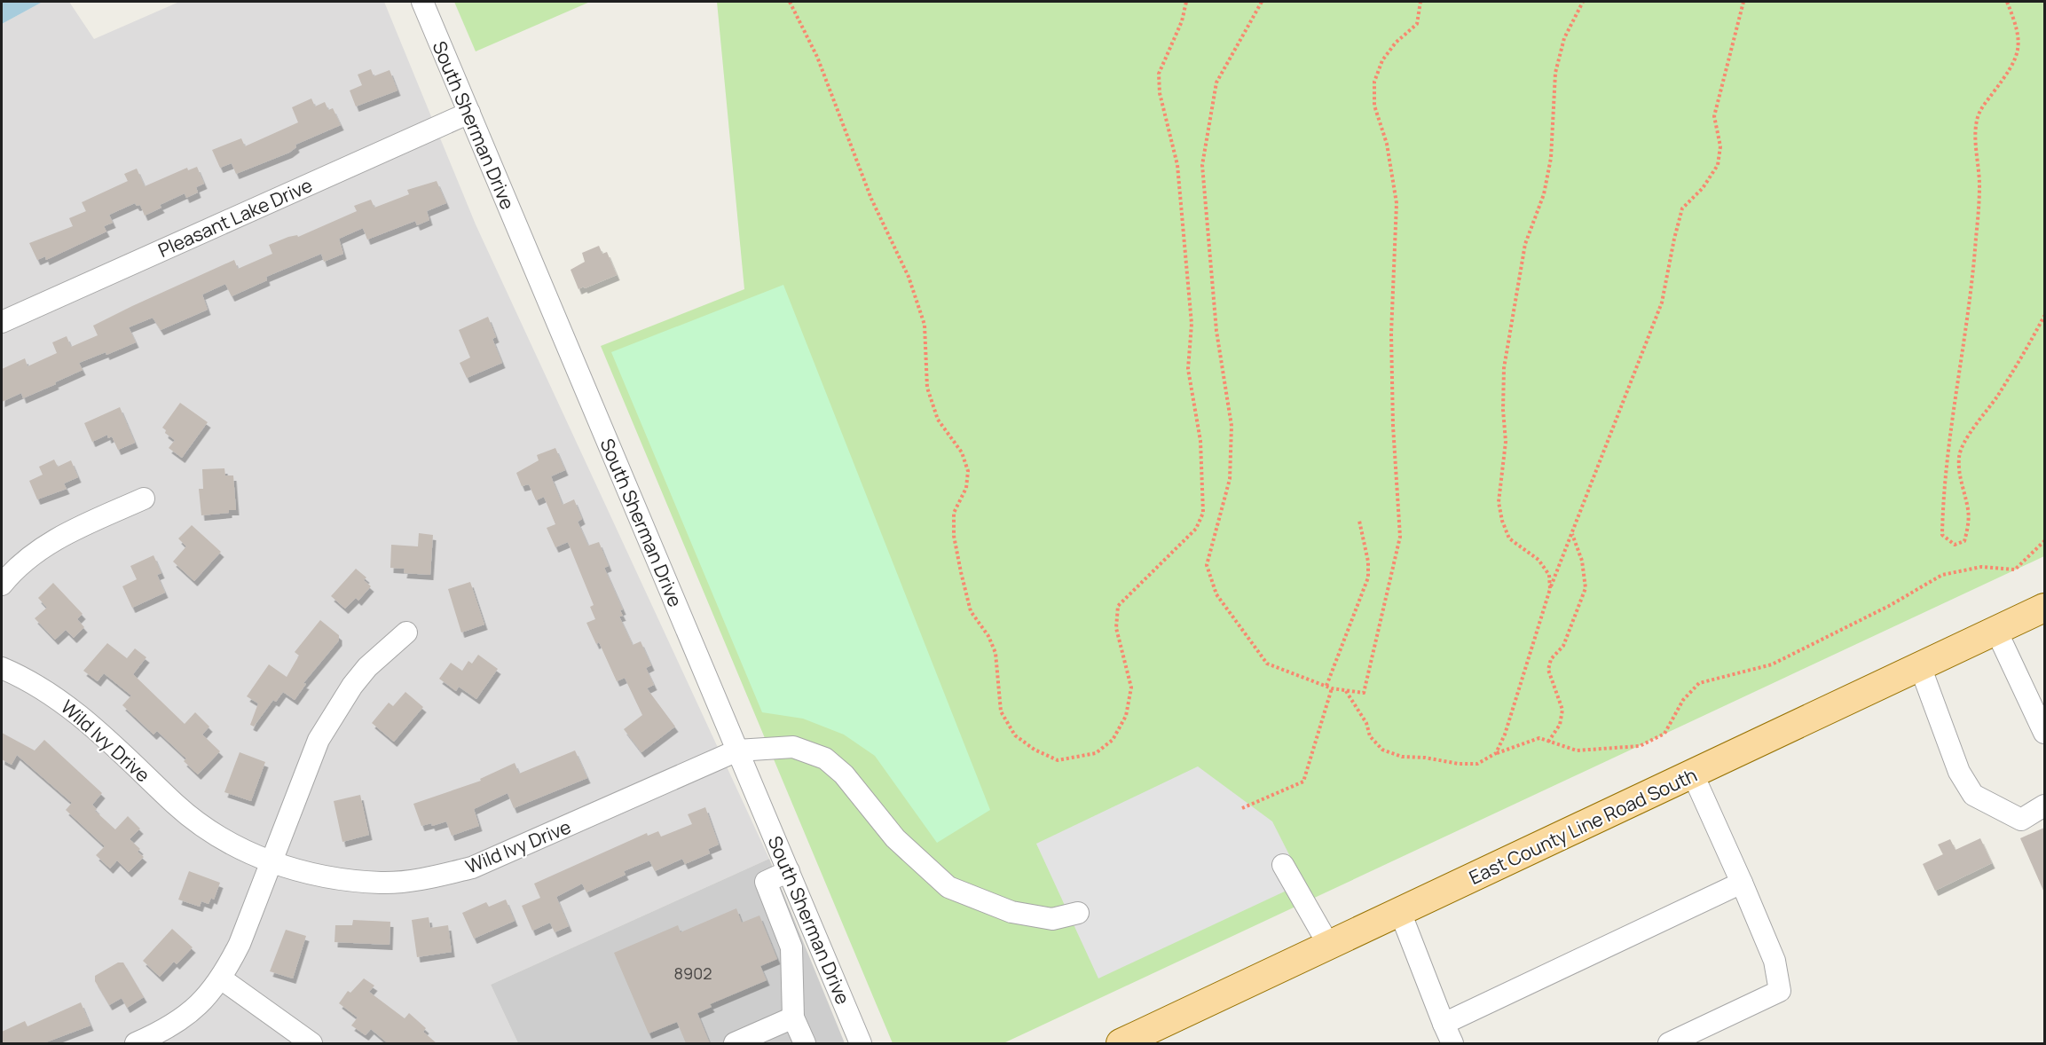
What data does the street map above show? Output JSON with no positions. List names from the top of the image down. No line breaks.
{"streets":{"main road":["East County Line Road South"],"street":["South Sherman Drive","Pleasant Lake Drive","Wild Ivy Drive"]},"crossings":[["South Sherman Drive","Pleasant Lake Drive"],["South Sherman Drive","Wild Ivy Drive"]],"house_numbers":["8902"]}
